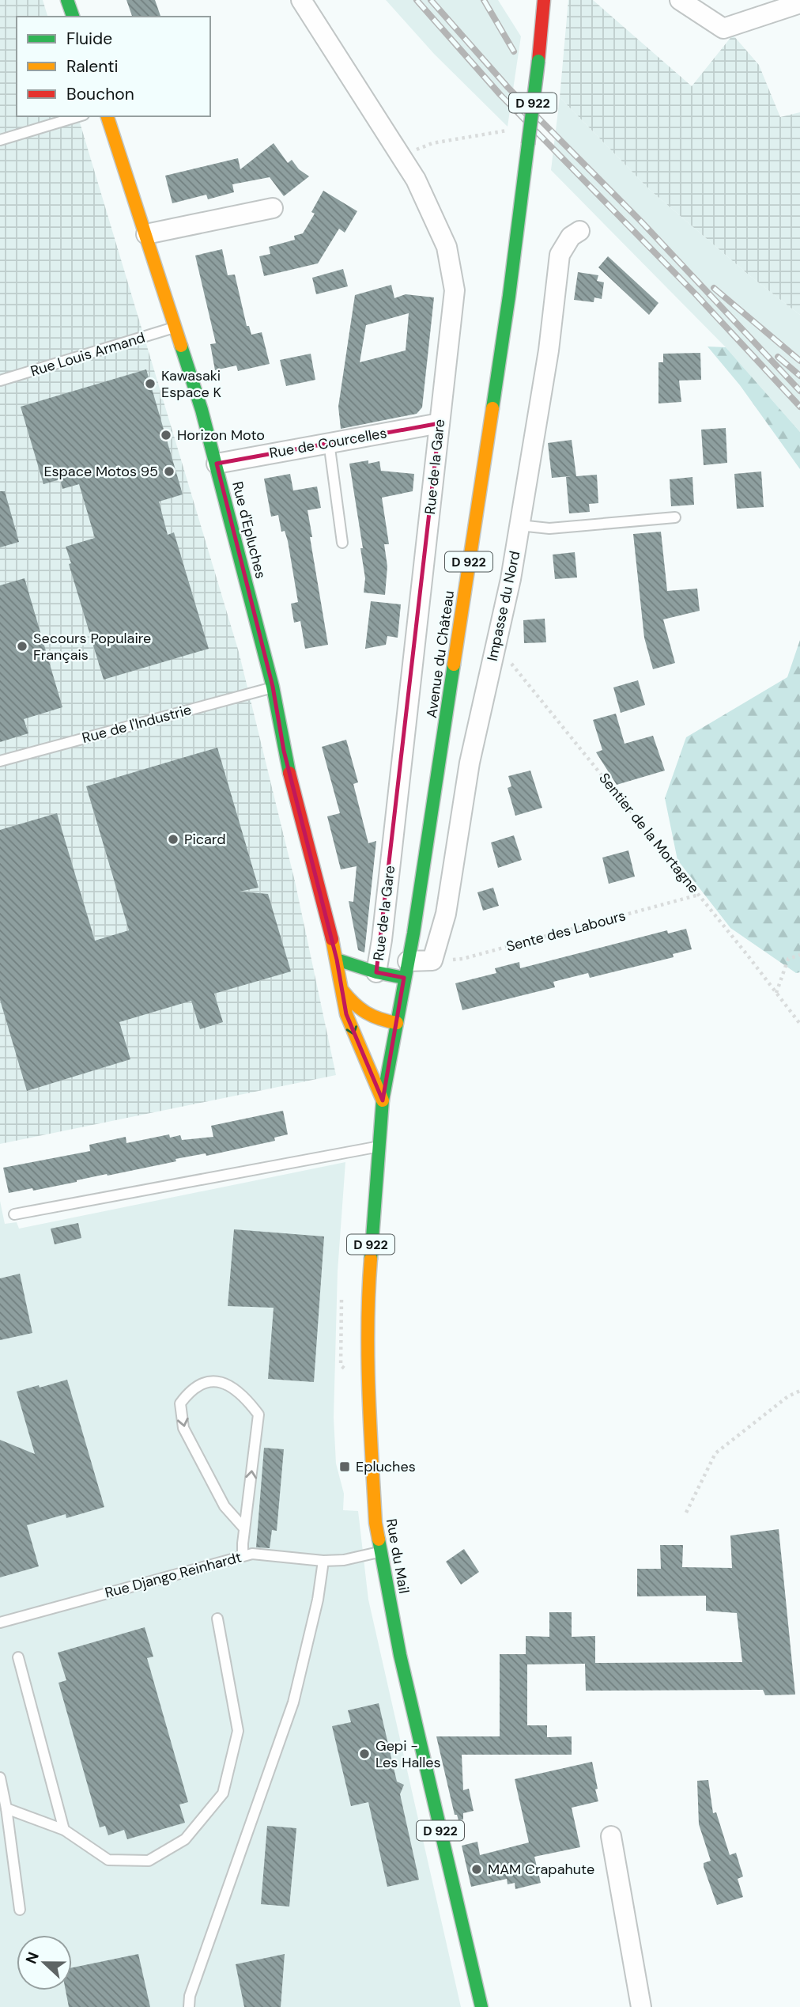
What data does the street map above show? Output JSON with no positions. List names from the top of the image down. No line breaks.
{"streets":{"main road":["D 922","Rue d'Epluches","Avenue du Château","Rue du Mail"],"street":["Rue de Courcelles","Rue de la Gare","Impasse du Nord"],"lane":["Rue Louis Armand","Rue de l'Industrie","Rue Django Reinhardt"],"path":["Sentier de la Mortagne","Sente des Labours"]},"crossings":[["Rue Louis Armand","Rue d'Epluches"],["Rue de Courcelles","Rue de la Gare"],["Rue de Courcelles","Rue d'Epluches"],["Rue d'Epluches","Avenue du Château"],["Rue d'Epluches","Rue de l'Industrie"],["Rue d'Epluches","Rue du Mail"],["Impasse du Nord","Sentier de la Mortagne"],["Impasse du Nord","Sente des Labours"],["Avenue du Château","Rue du Mail"],["Sentier de la Mortagne","Sente des Labours"],["Rue du Mail","Rue Django Reinhardt"]],"places":{"other":["Kawasaki Espace K","Horizon Moto","Espace Motos 95","Secours Populaire Français","Picard","Gepi - Les Halles","MAM Crapahute"],"transit":["Epluches"]},"legend":["Fluide","Ralenti","Bouchon"],"north":"left"}
